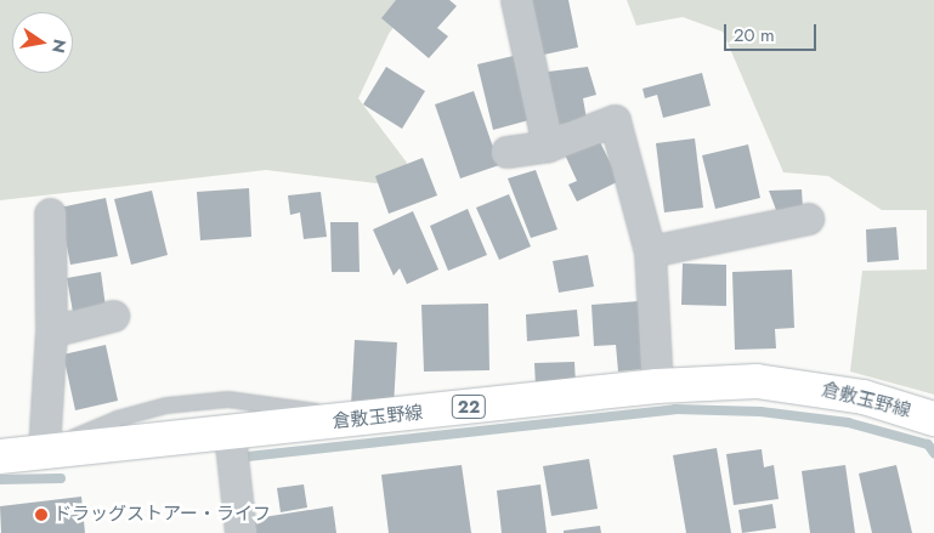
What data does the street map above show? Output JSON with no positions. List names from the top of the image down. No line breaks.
{"streets":{"main road":["倉敷玉野線","22"]},"places":["ドラッグストアー・ライフ"],"scale_bar":"20 m","north":"right"}
